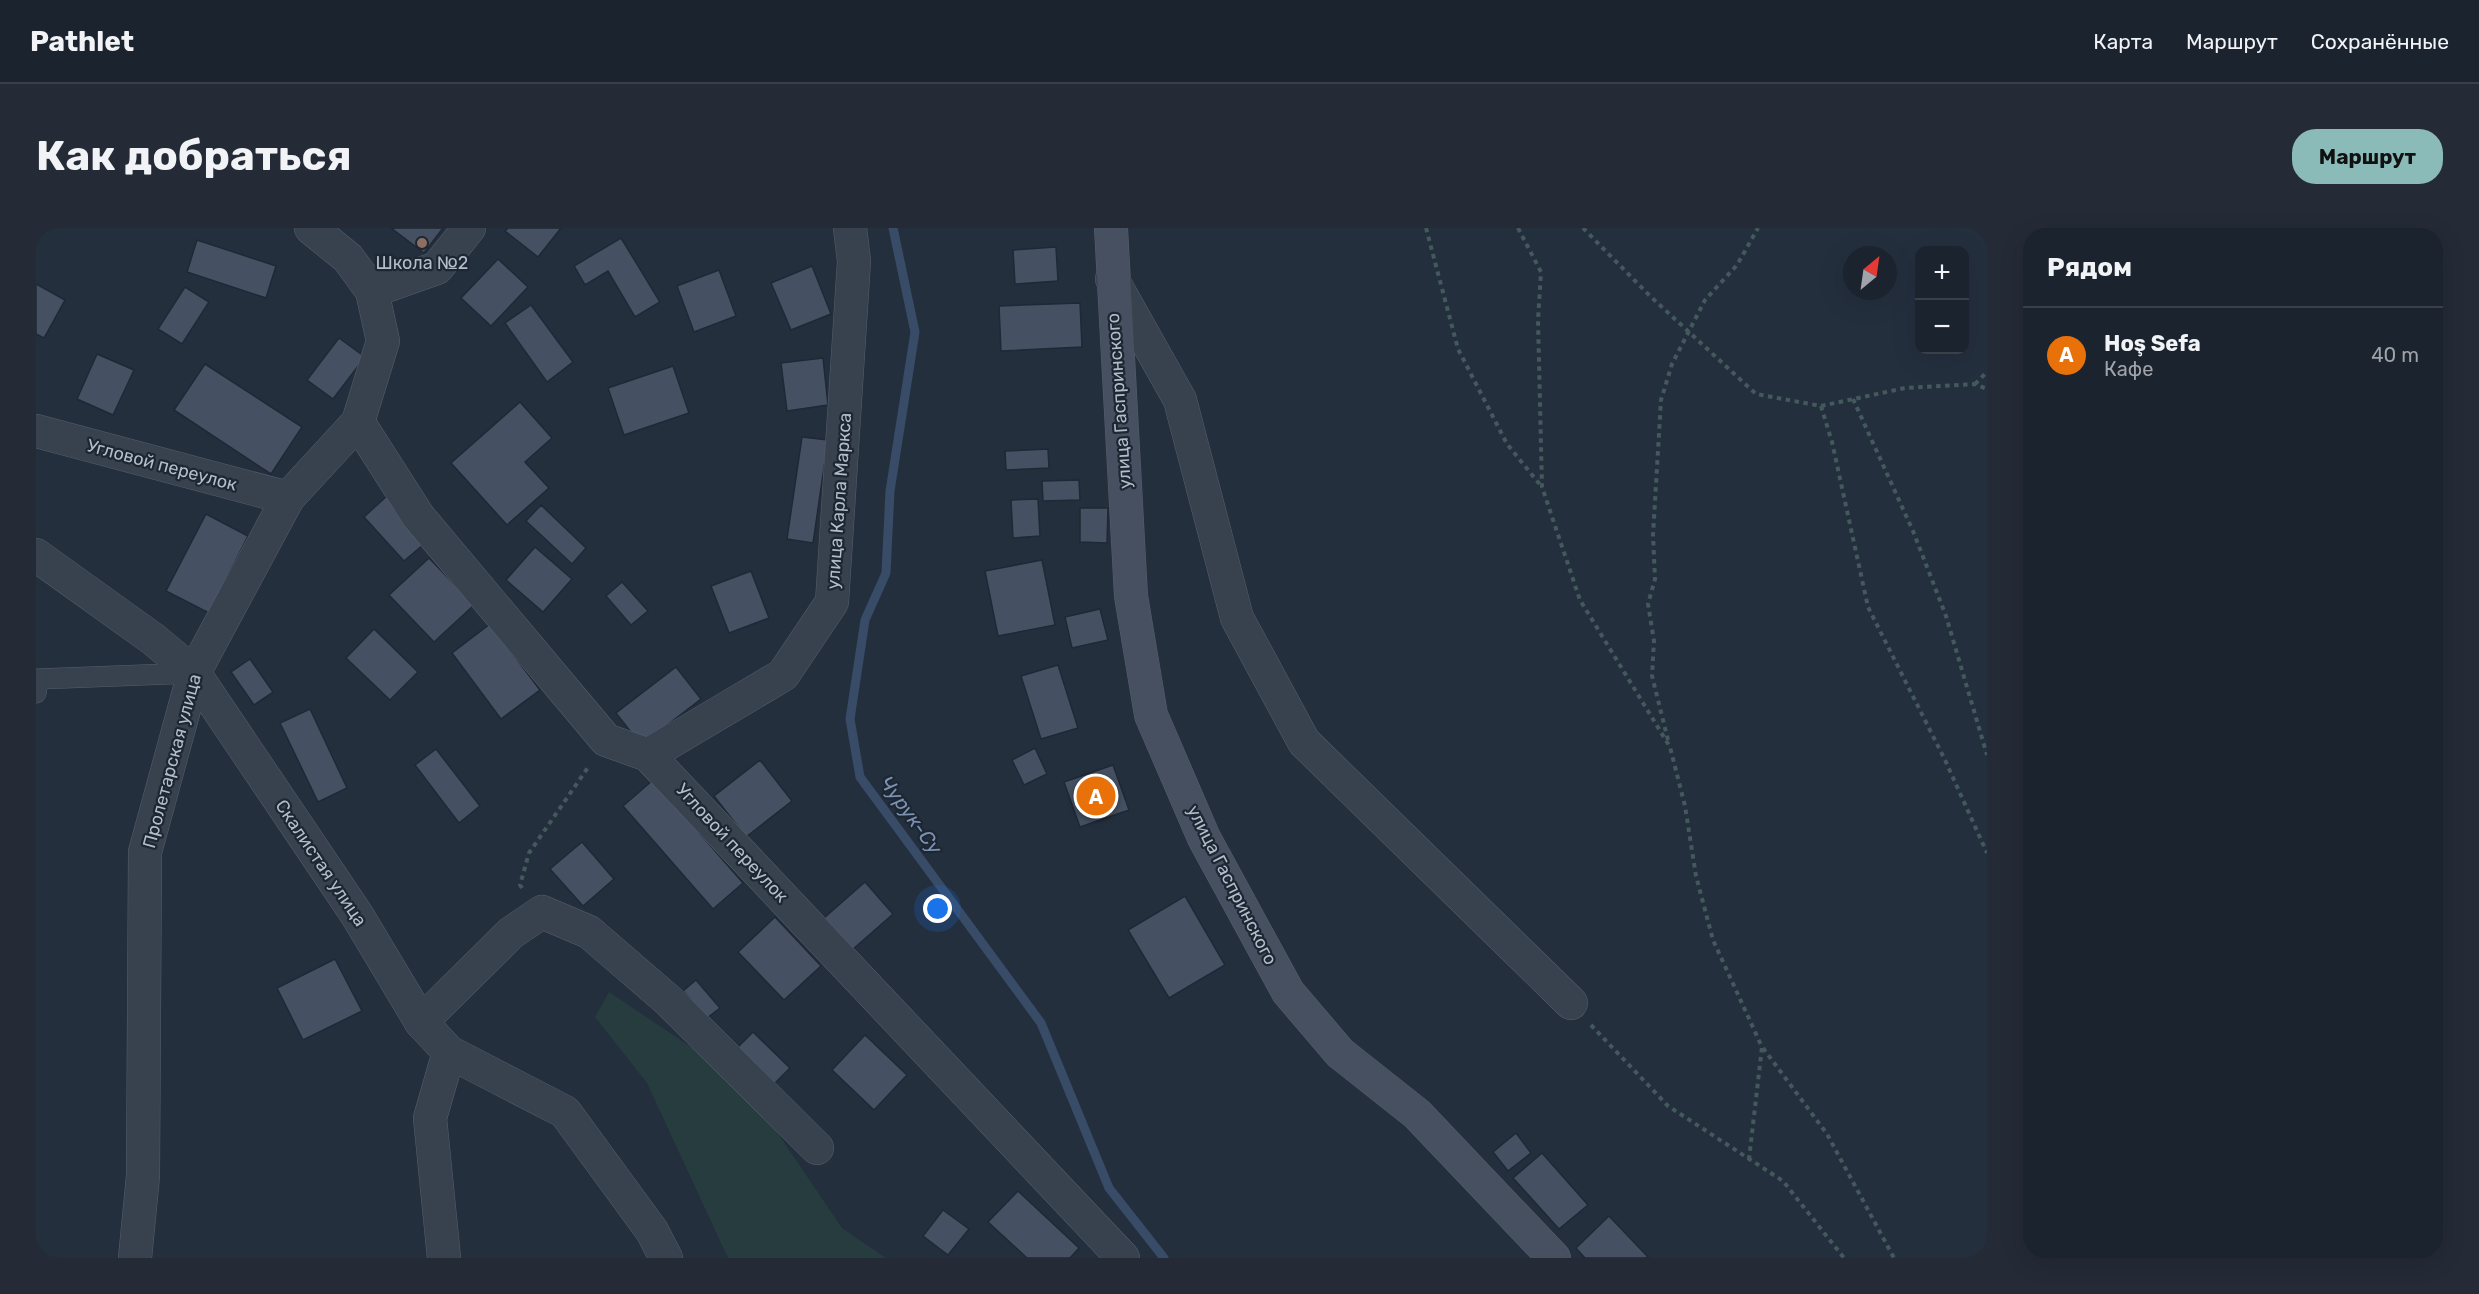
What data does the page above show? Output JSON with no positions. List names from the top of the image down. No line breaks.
{"streets":{"main road":["улица Гаспринского"],"street":["Угловой переулок","улица Карла Маркса","Пролетарская улица","Скалистая улица"]},"crossings":[["Угловой переулок","улица Карла Маркса"],["Угловой переулок","Пролетарская улица"],["Пролетарская улица","Скалистая улица"]],"water":["Чурук-Су"],"places":["Школа №2"],"north":"top right","page":{"header":"Pathlet","nav":["Карта","Маршрут","Сохранённые"],"buttons":"Маршрут","title":"Как добраться","heading":"Рядом","map_buttons":["+","−"],"list":[{"mark":"A","name":"Hoş Sefa","note":"Кафе","value":"40 m"}],"pins":"A"}}
